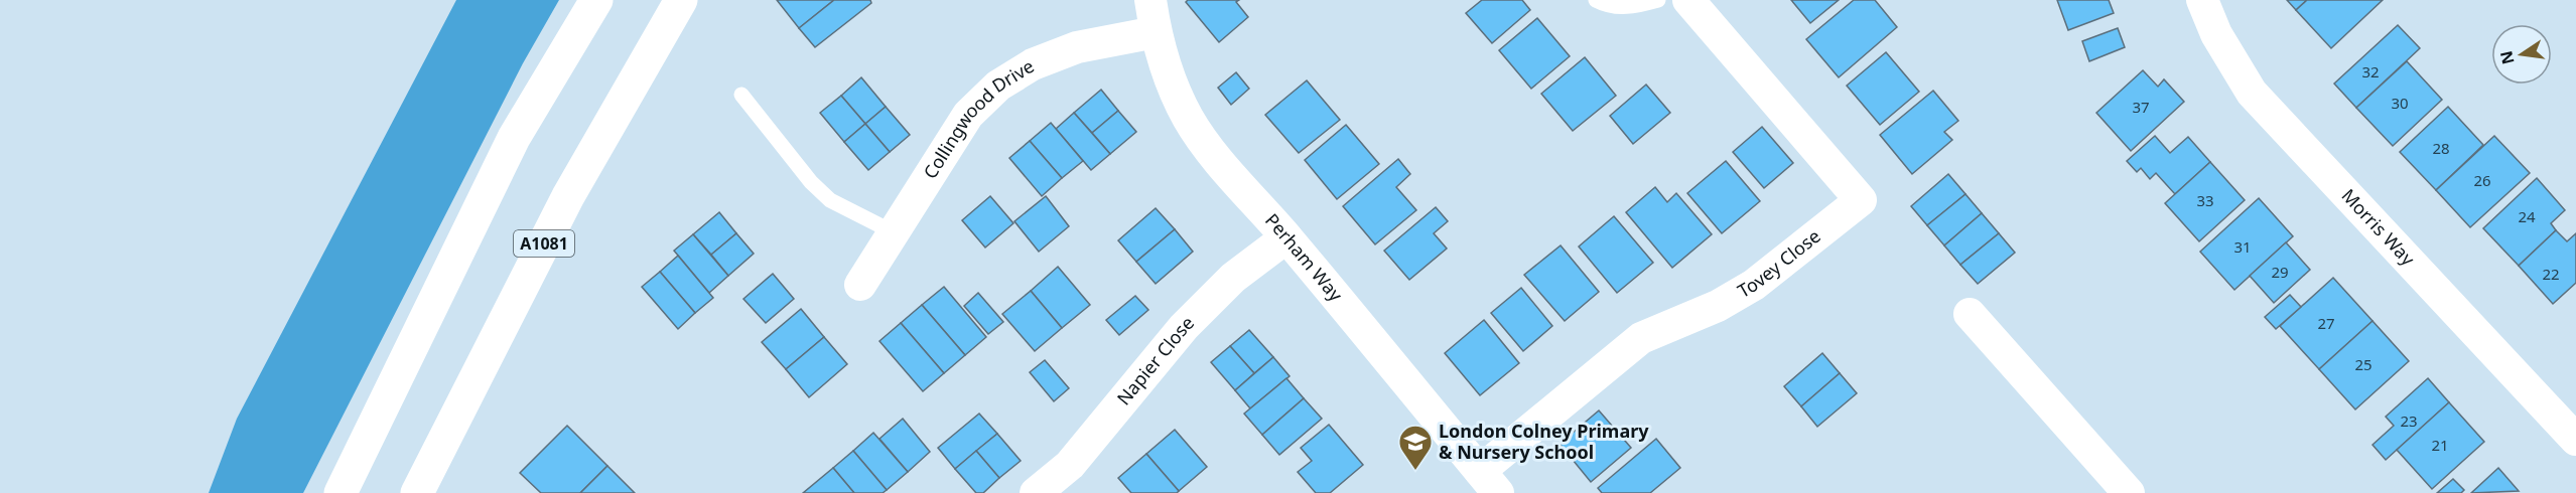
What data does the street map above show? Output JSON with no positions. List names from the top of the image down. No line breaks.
{"streets":{"main road":["A1081"],"street":["Collingwood Drive","Morris Way","Perham Way","Tovey Close","Napier Close"]},"crossings":[["Collingwood Drive","Perham Way"],["Perham Way","Tovey Close"],["Perham Way","Napier Close"]],"places":{"school or university":["London Colney Primary & Nursery School"]},"house_numbers":["32","30","37","28","26","33","24","31","29","22","27","25","23","21"],"north":"left"}
